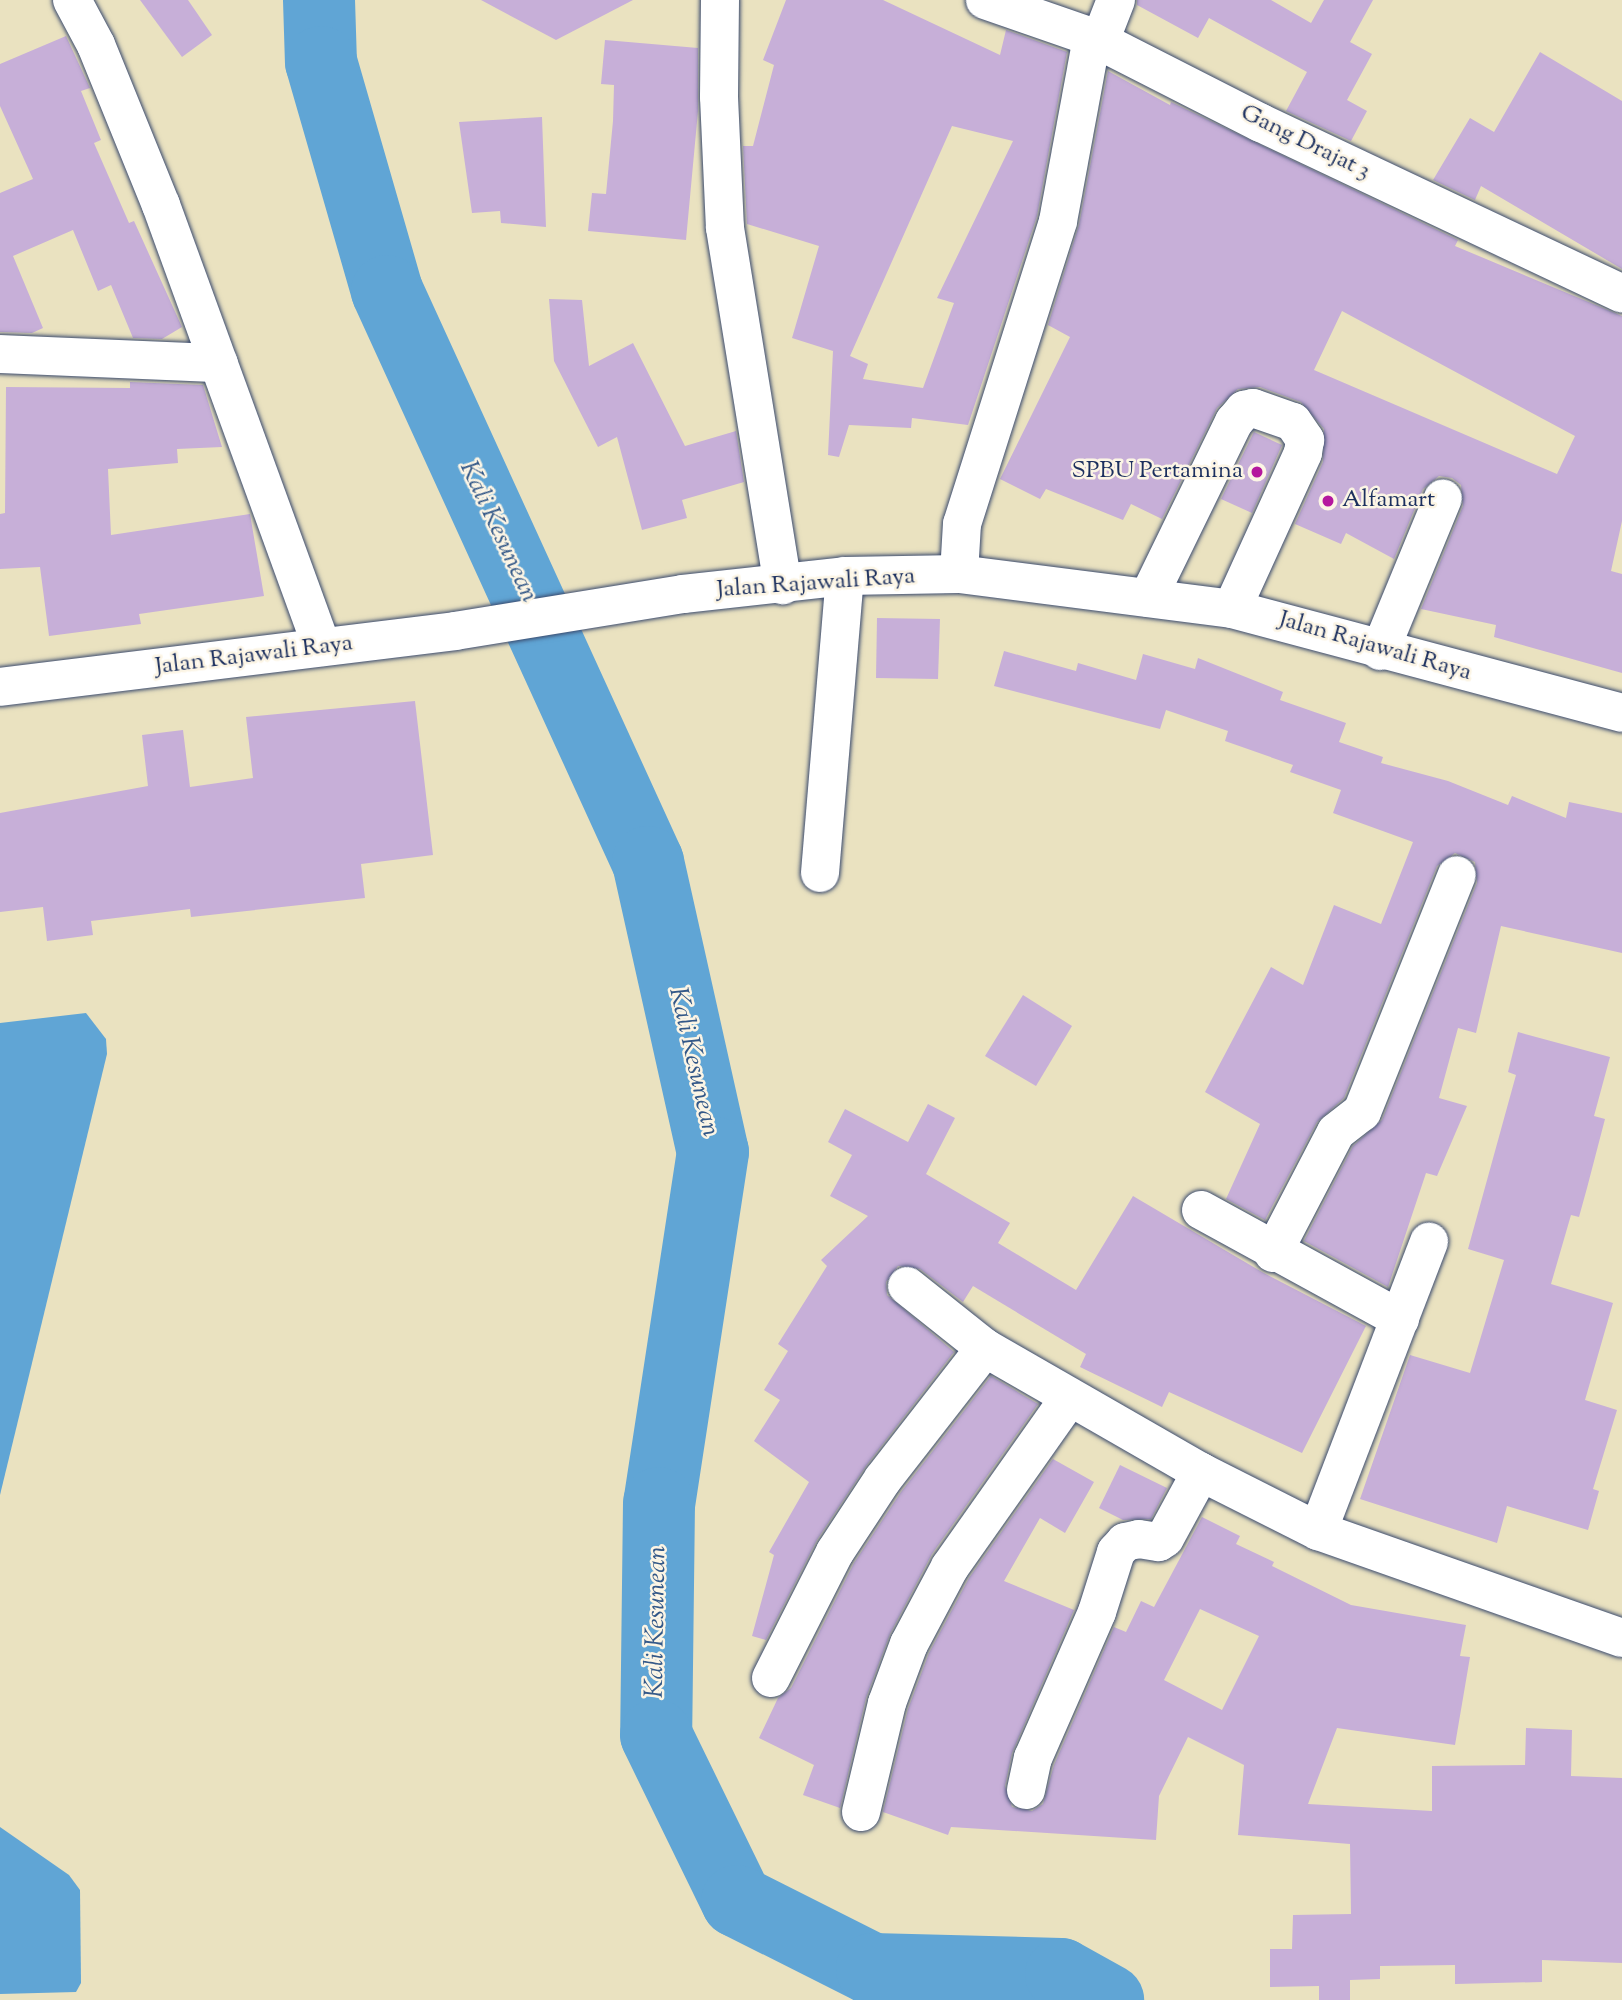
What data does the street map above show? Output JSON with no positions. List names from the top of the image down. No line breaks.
{"streets":{"street":["Gang Drajat 3","Jalan Rajawali Raya"]},"water":["Kali Kesunean"],"places":["SPBU Pertamina","Alfamart"]}
